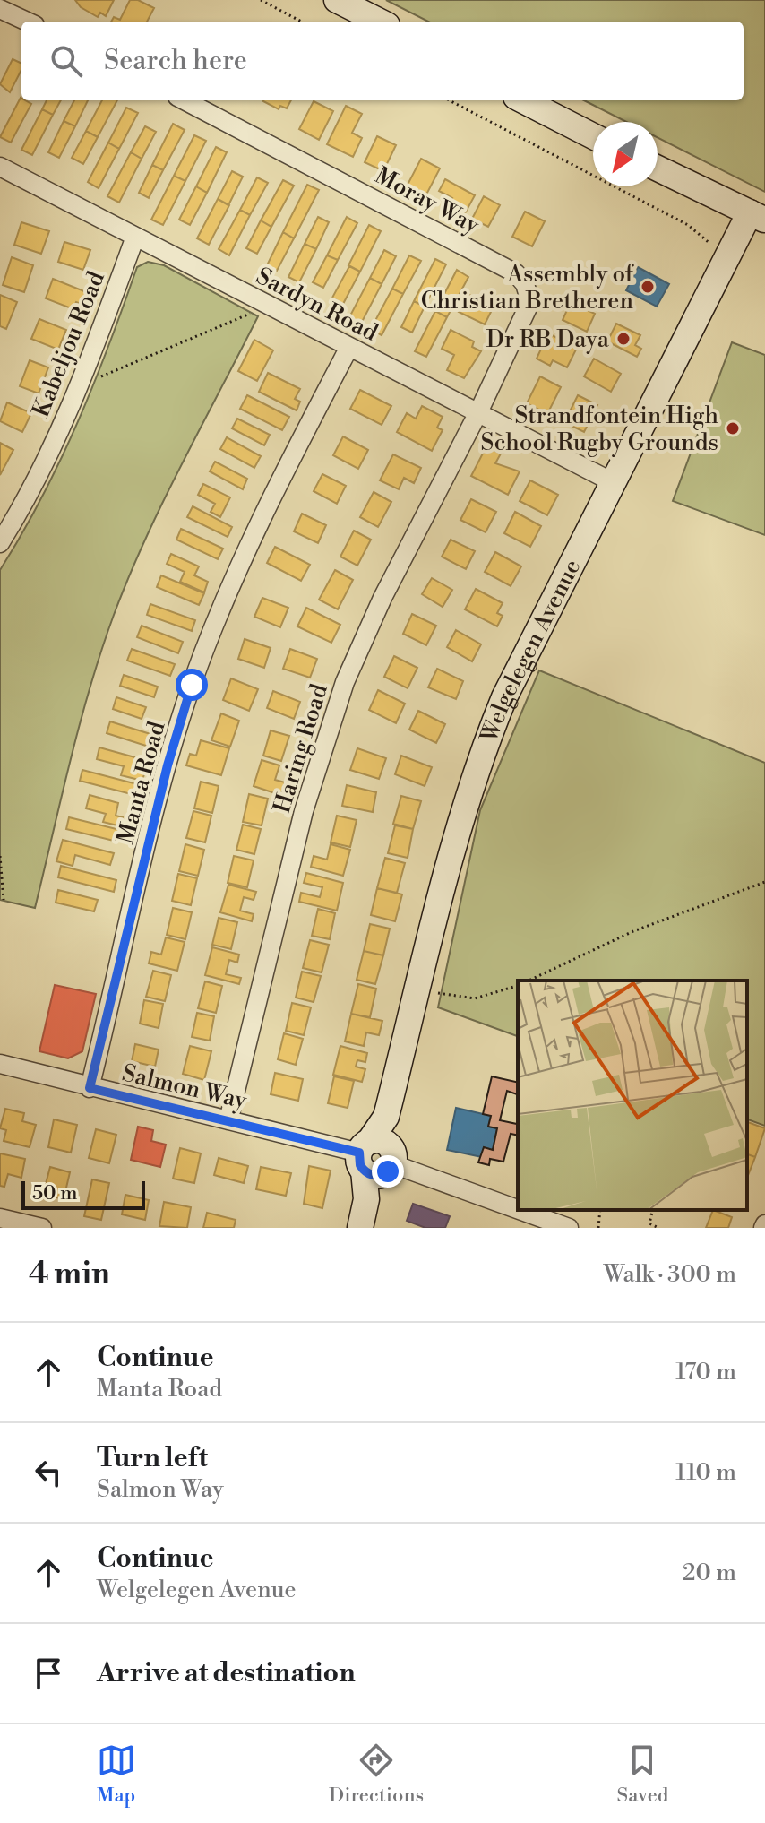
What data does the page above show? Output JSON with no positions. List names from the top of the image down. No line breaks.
{"streets":{"street":["Moray Way","Sardyn Road","Kabeljou Road","Welgelegen Avenue","Haring Road","Manta Road","Salmon Way"]},"crossings":[["Moray Way","Sardyn Road"],["Moray Way","Haring Road"],["Sardyn Road","Kabeljou Road"],["Sardyn Road","Welgelegen Avenue"],["Sardyn Road","Haring Road"],["Sardyn Road","Manta Road"],["Welgelegen Avenue","Salmon Way"],["Haring Road","Salmon Way"],["Manta Road","Salmon Way"]],"places":["Assembly of Christian Bretheren","Dr RB Daya","Strandfontein High School Rugby Grounds"],"scale_bar":"50 m","north":"bottom left","page":{"search":"Search here","scale":"50 m","heading":["4 min","Walk · 300 m"],"list":[["Continue","Manta Road","170 m"],["Turn left","Salmon Way","110 m"],["Continue","Welgelegen Avenue","20 m"],"Arrive at destination"],"nav":["Map","Directions","Saved"]}}
